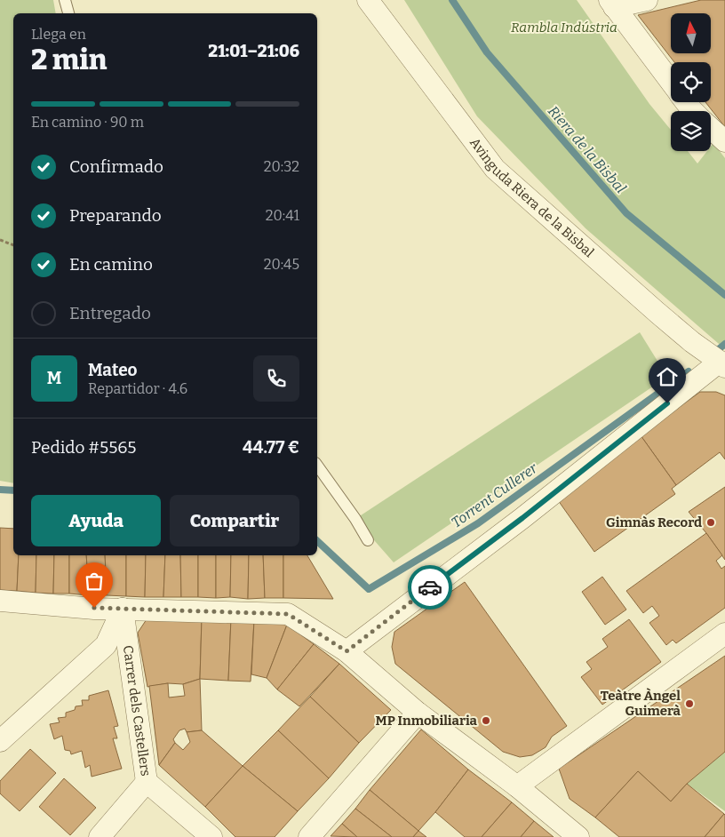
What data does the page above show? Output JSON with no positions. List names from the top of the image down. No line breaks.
{"streets":{"street":["Avinguda Riera de la Bisbal","Carrer dels Castellers"]},"water":["Riera de la Bisbal","Torrent Cullerer"],"parks":["Rambla Indústria"],"places":["Gimnàs Record","Teàtre Àngel Guimerà","MP Inmobiliaria"],"north":"top","page":{"heading":["2 min","Llega en","21:01–21:06"],"panel":["Mateo","Repartidor · 4.6","Pedido #5565","44.77 €"],"bar":"En camino · 90 m","list":[["Confirmado","20:32"],["Preparando","20:41"],["En camino","20:45"],"Entregado"],"round":"M","buttons":["Ayuda","Compartir"]}}
